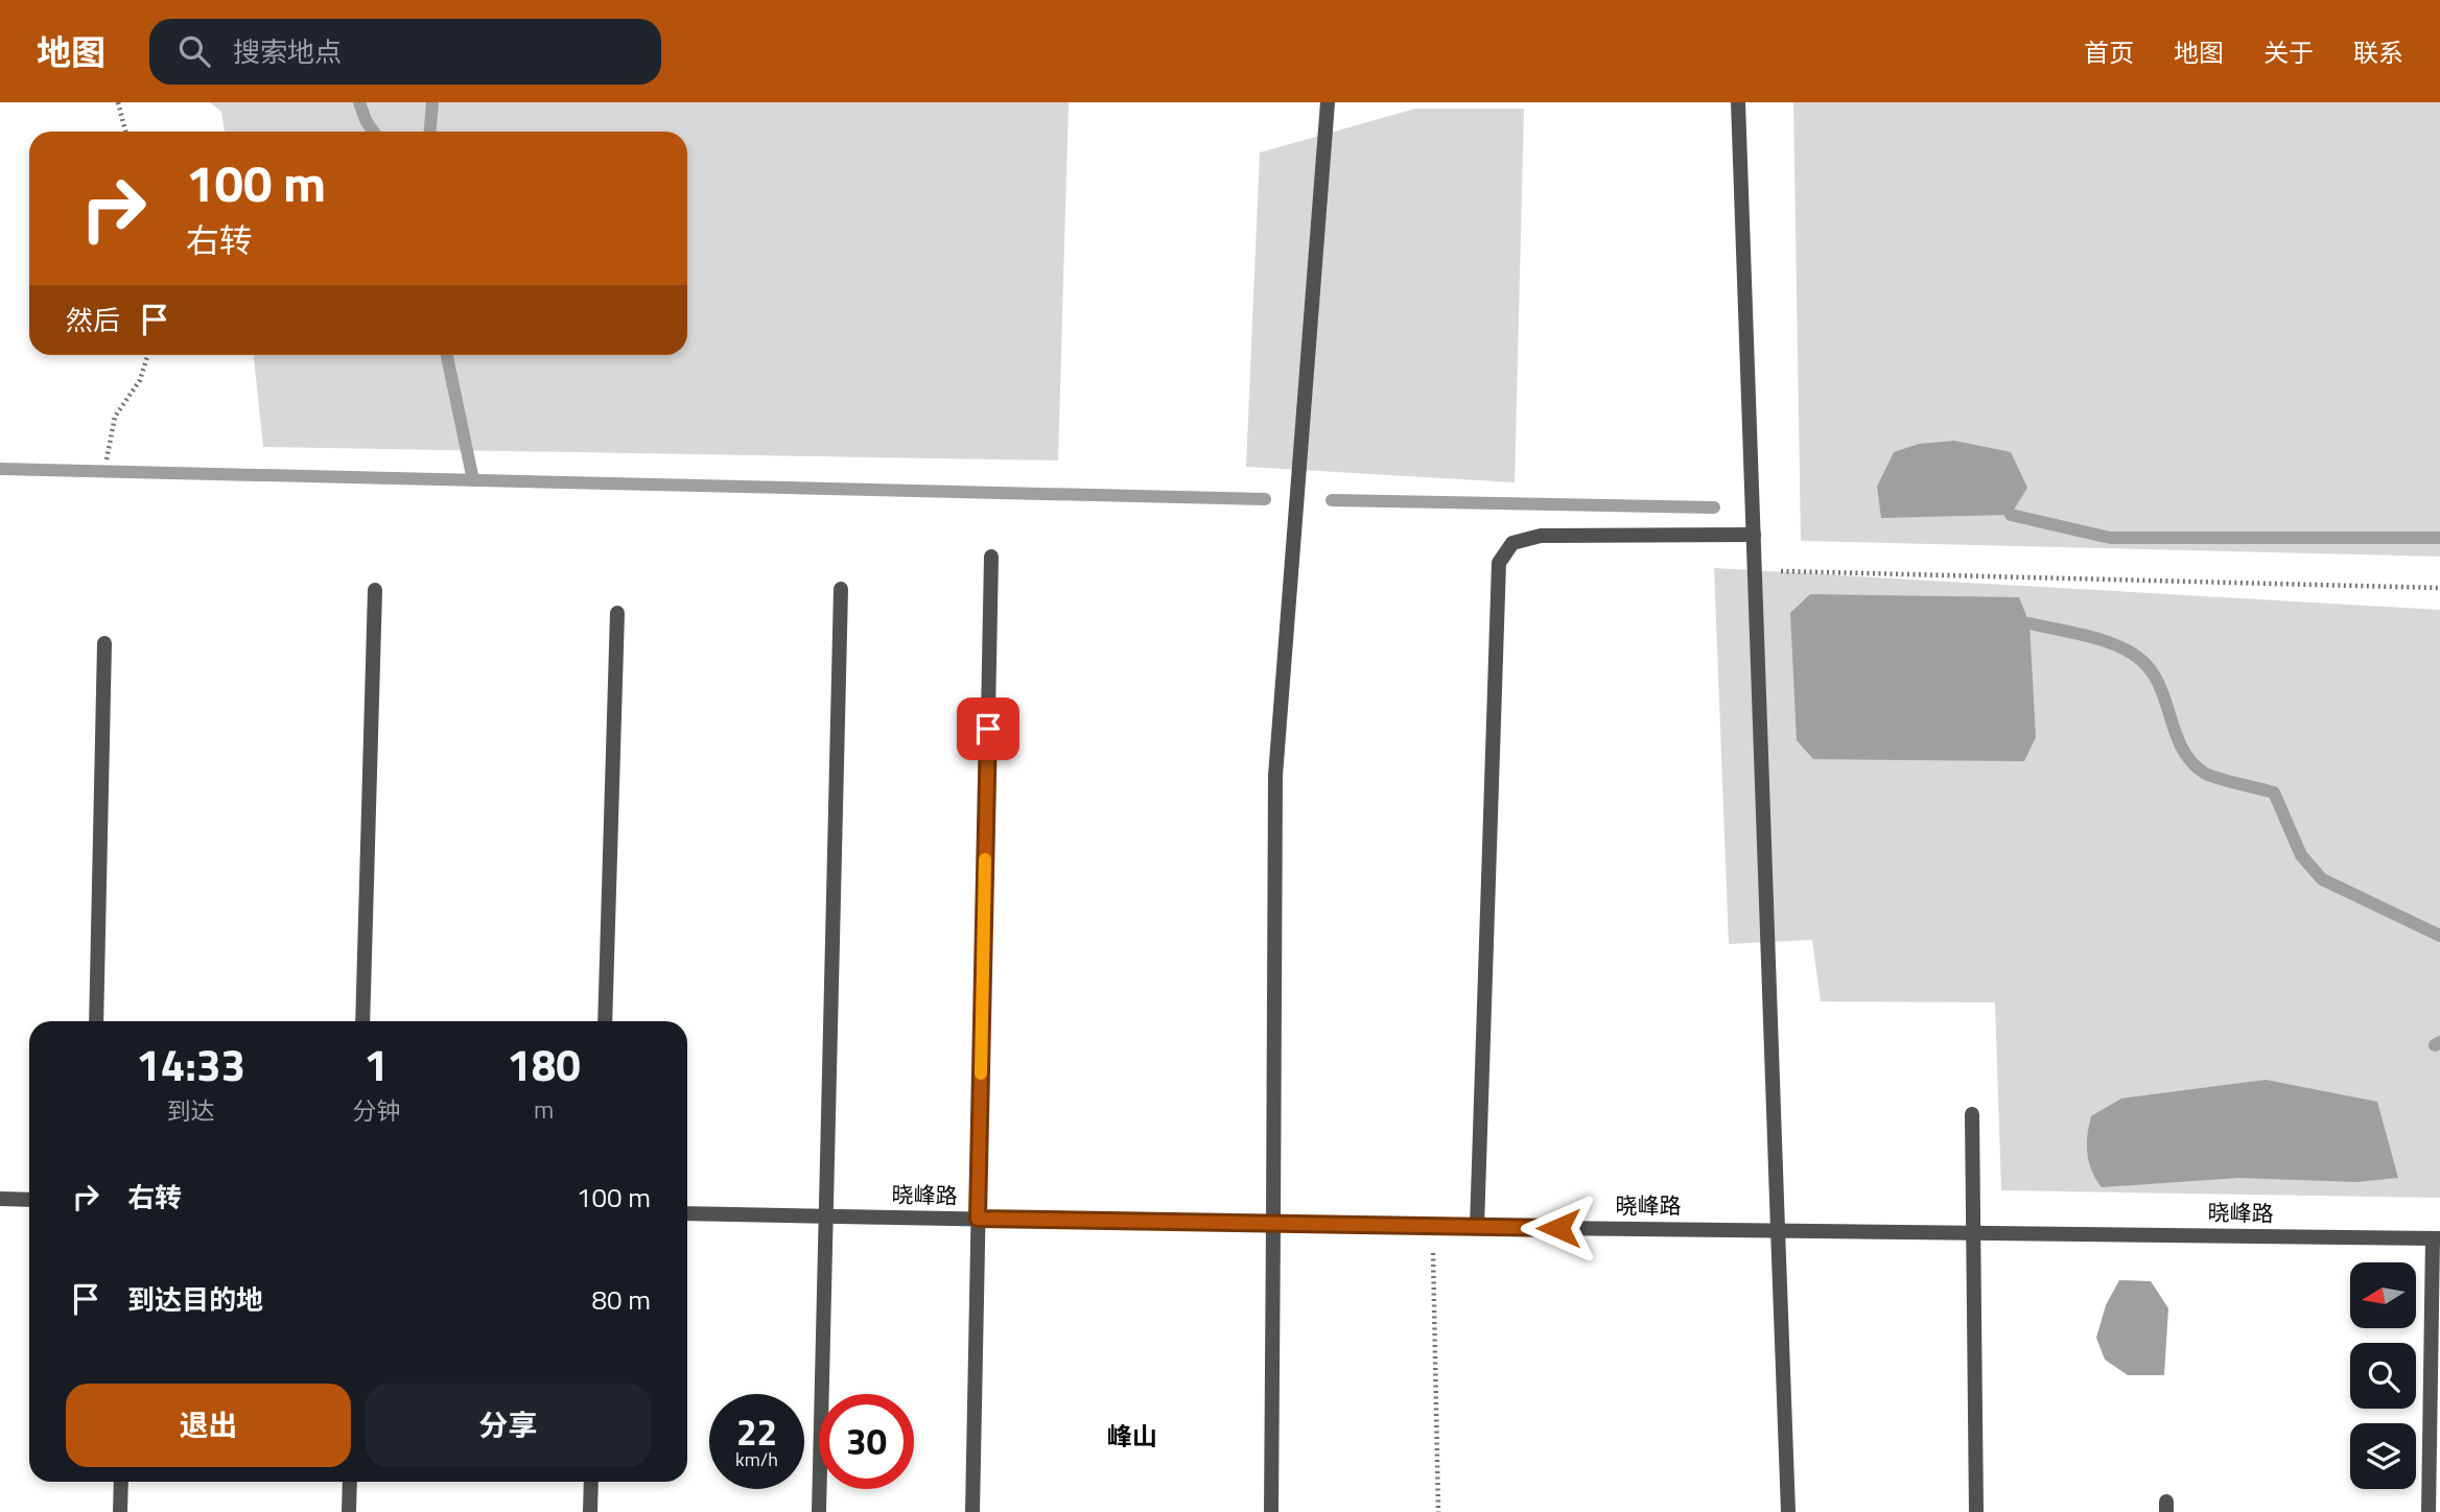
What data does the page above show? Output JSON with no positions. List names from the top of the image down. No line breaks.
{"streets":{"street":["晓峰路"]},"districts":["峰山"],"north":"left","page":{"header":"地图","search":"搜索地点","nav":["首页","地图","关于","联系"],"turn":["100 m","右转"],"then":"然后","eta":["14:33","到达","1","分钟","180","m"],"list":[{"name":"右转","value":"100 m"},{"name":"到达目的地","value":"80 m"}],"buttons":["退出","分享"],"speed":"22 km/h","limit":"30"}}
